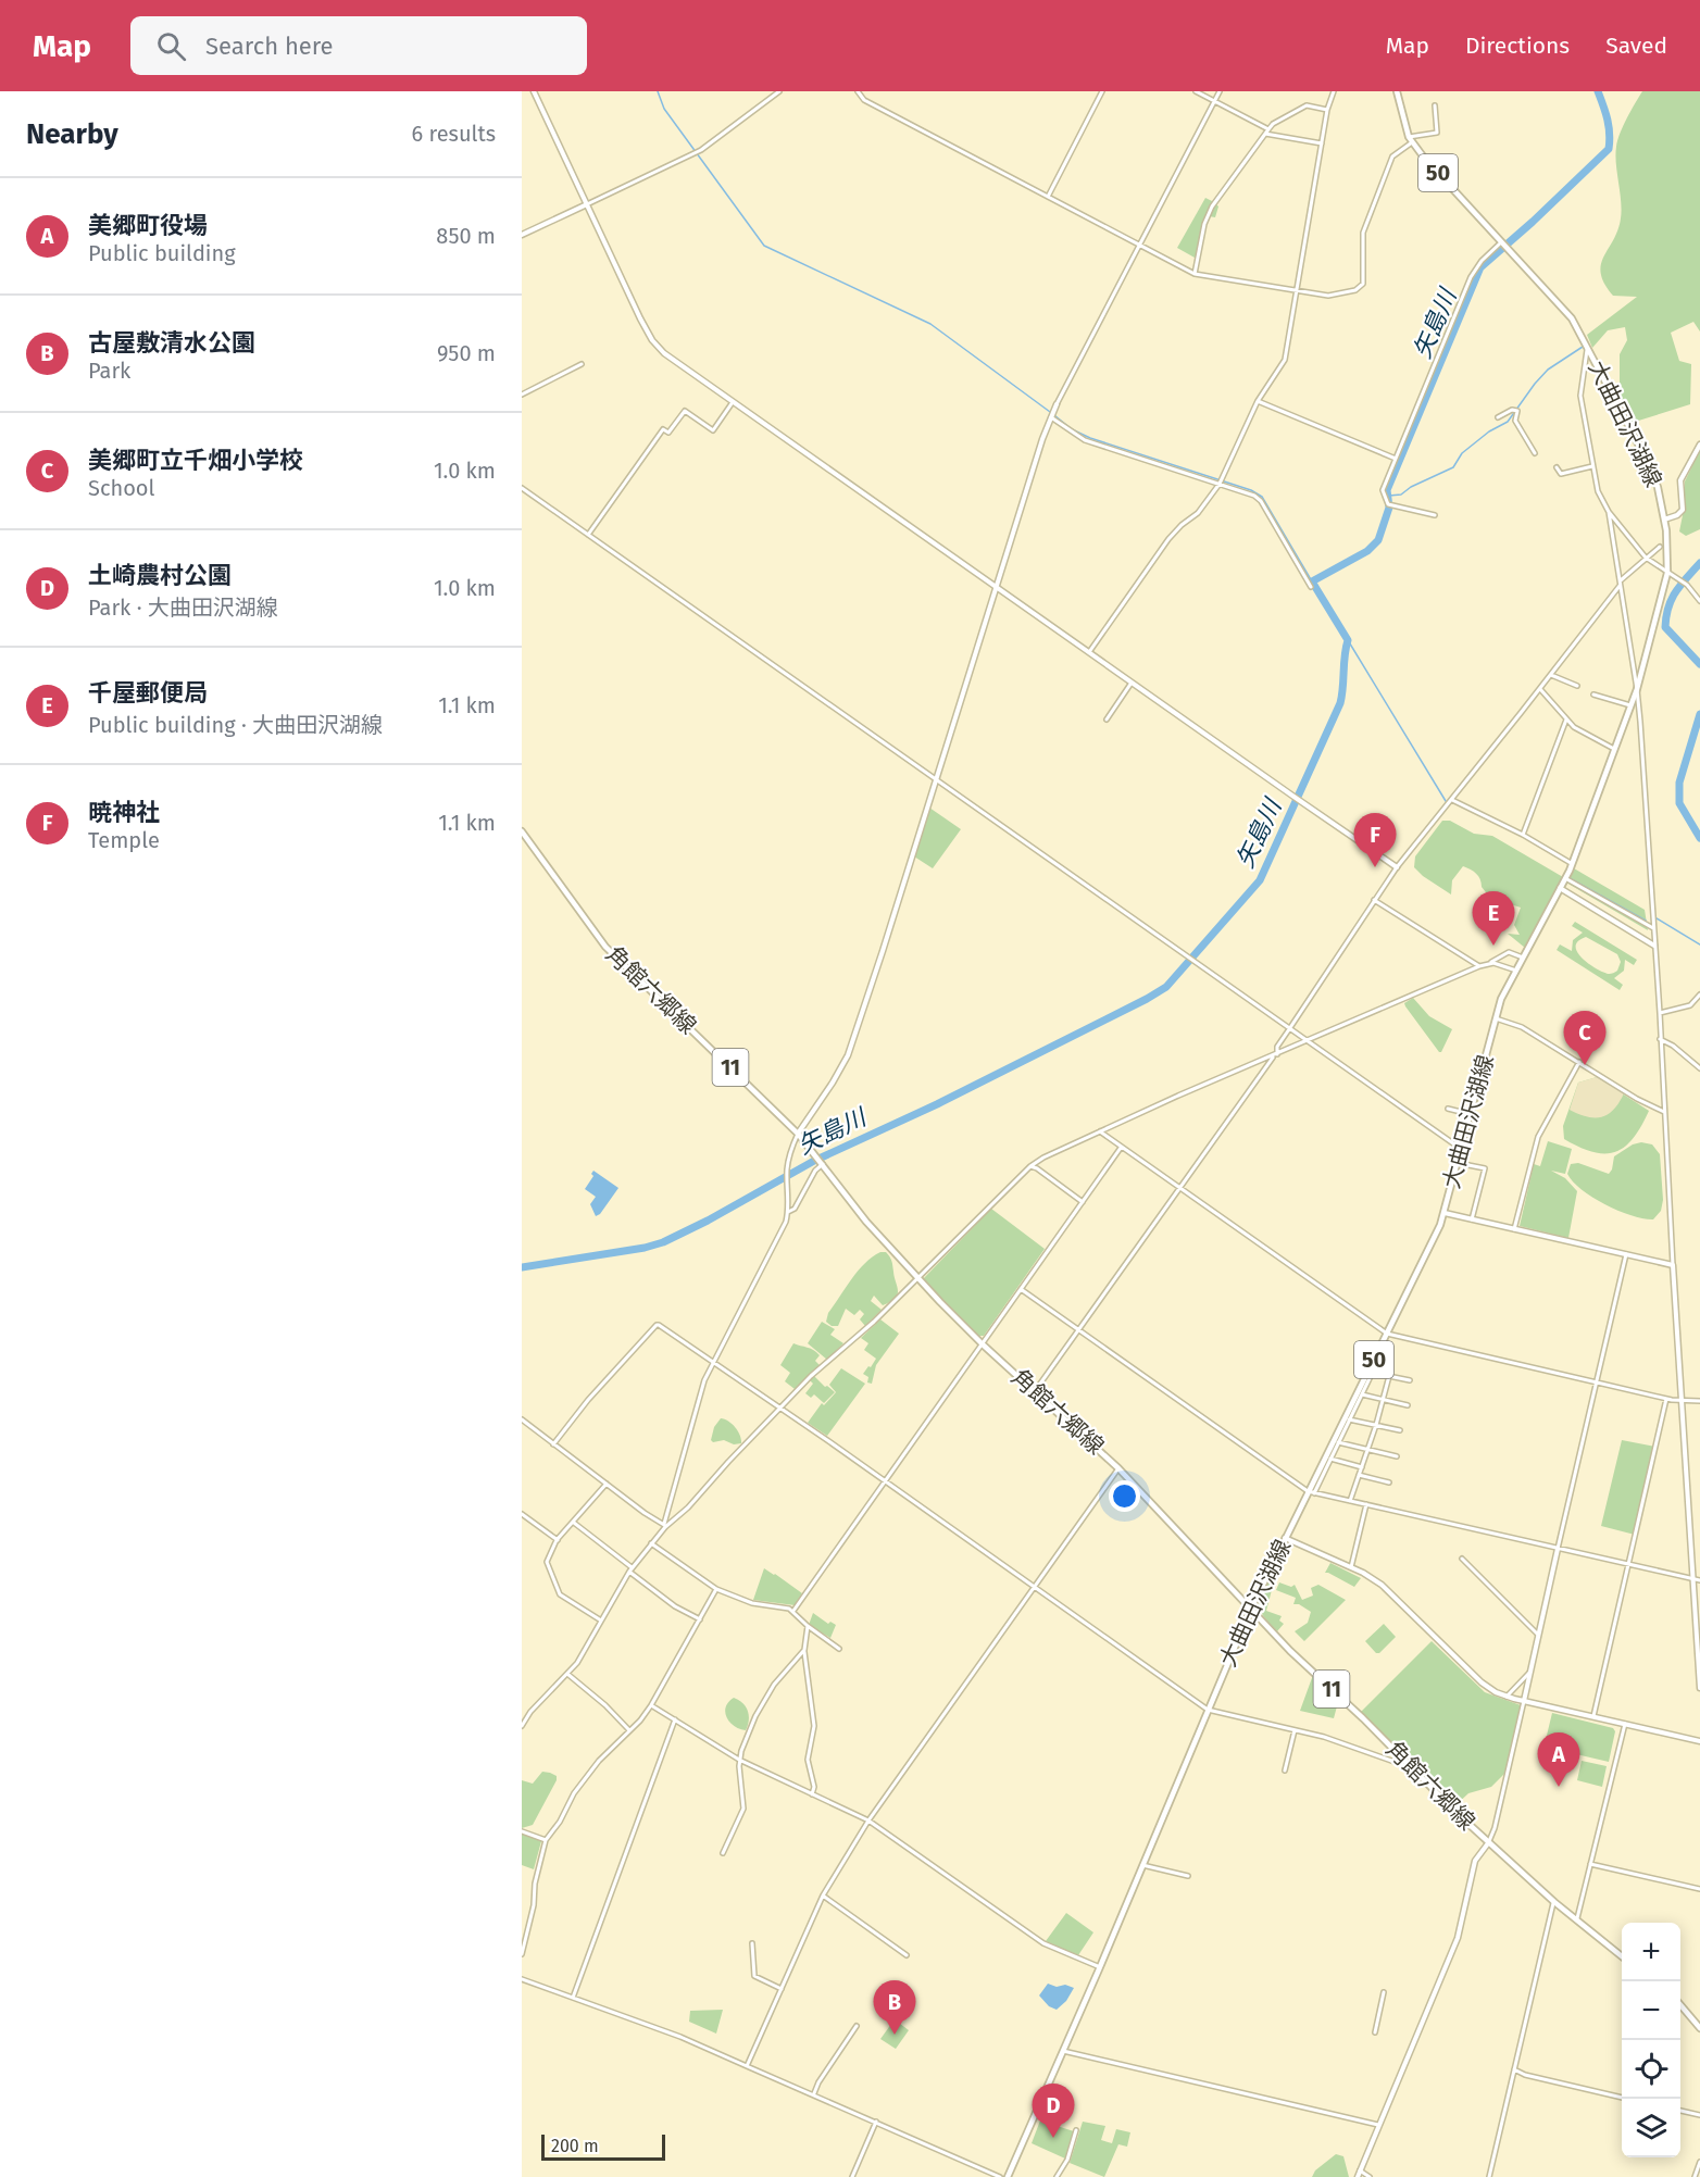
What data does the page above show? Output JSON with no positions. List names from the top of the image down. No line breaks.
{"streets":{"main road":["50","大曲田沢湖線","角館六郷線","11"]},"crossings":[["大曲田沢湖線","角館六郷線"]],"water":["矢島川"],"scale_bar":"200 m","page":{"header":"Map","search":"Search here","nav":["Map","Directions","Saved"],"heading":["Nearby","6 results"],"list":[{"mark":"A","name":"美郷町役場","note":"Public building","value":"850 m"},{"mark":"B","name":"古屋敷清水公園","note":"Park","value":"950 m"},{"mark":"C","name":"美郷町立千畑小学校","note":"School","value":"1.0 km"},{"mark":"D","name":"土崎農村公園","note":"Park · 大曲田沢湖線","value":"1.0 km"},{"mark":"E","name":"千屋郵便局","note":"Public building · 大曲田沢湖線","value":"1.1 km"},{"mark":"F","name":"暁神社","note":"Temple","value":"1.1 km"}],"pins":["F","E","C","A","B","D"],"map_buttons":["+","−"],"scale":"200 m"}}
